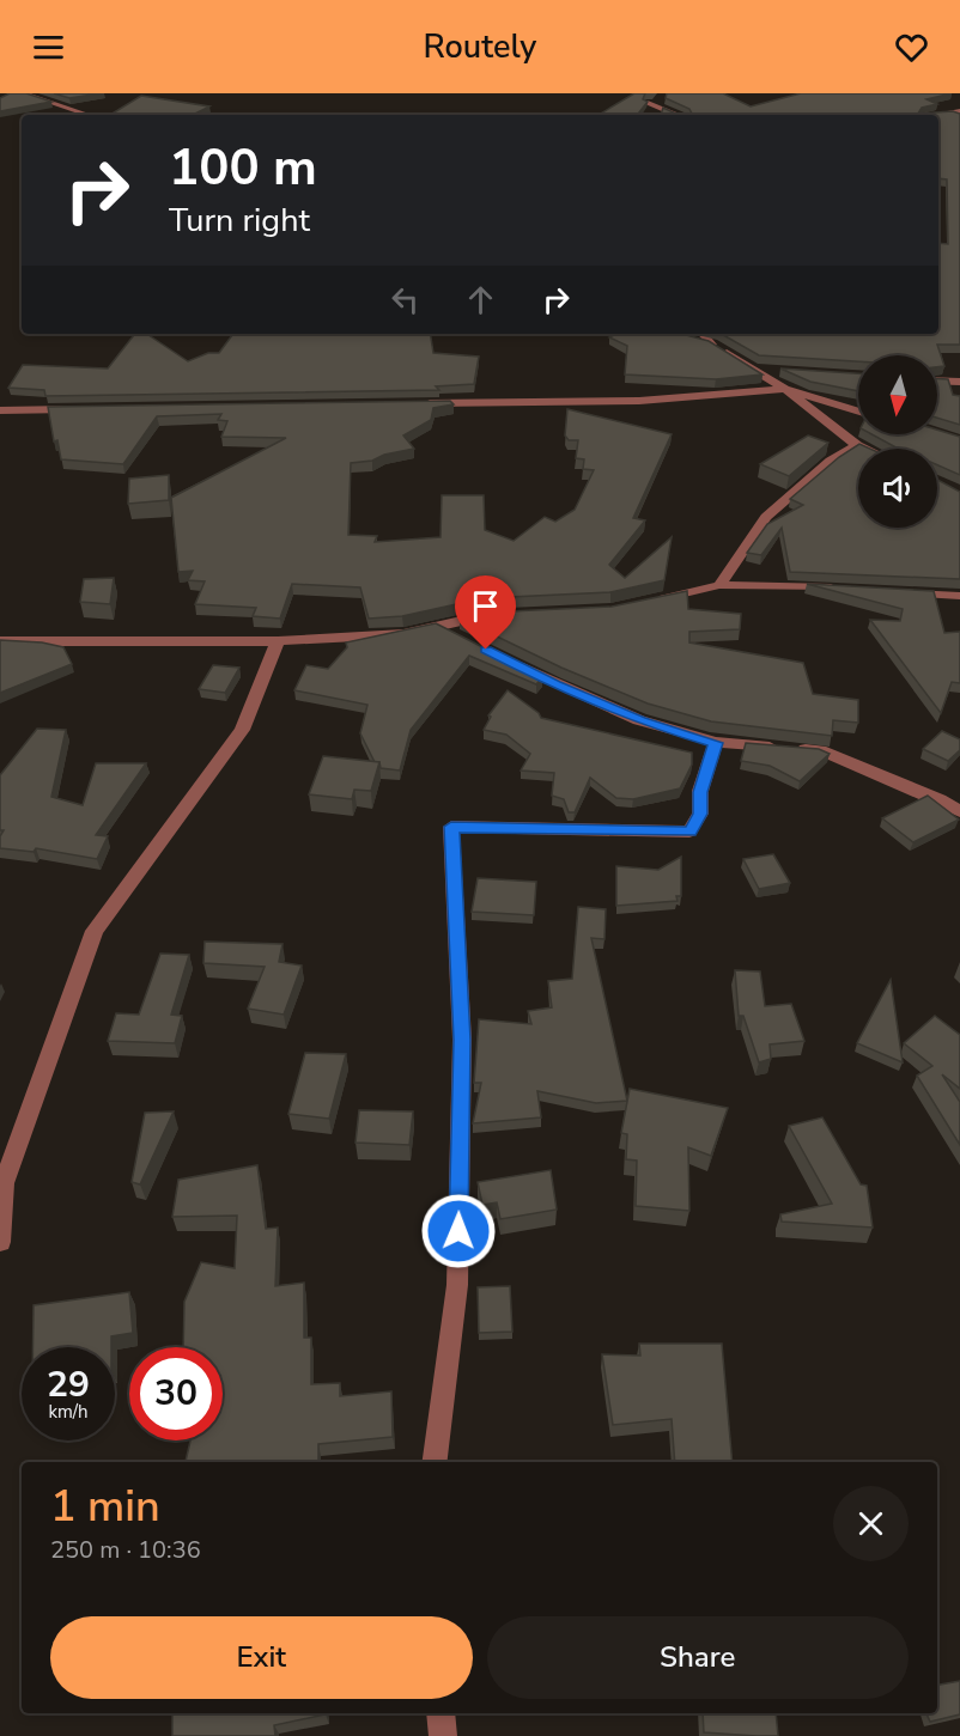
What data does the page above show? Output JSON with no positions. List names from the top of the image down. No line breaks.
{"north":"bottom","page":{"header":"Routely","turn":["100 m","Turn right"],"speed":"29 km/h","limit":"30","heading":["1 min","250 m · 10:36"],"buttons":["Exit","Share"]}}
